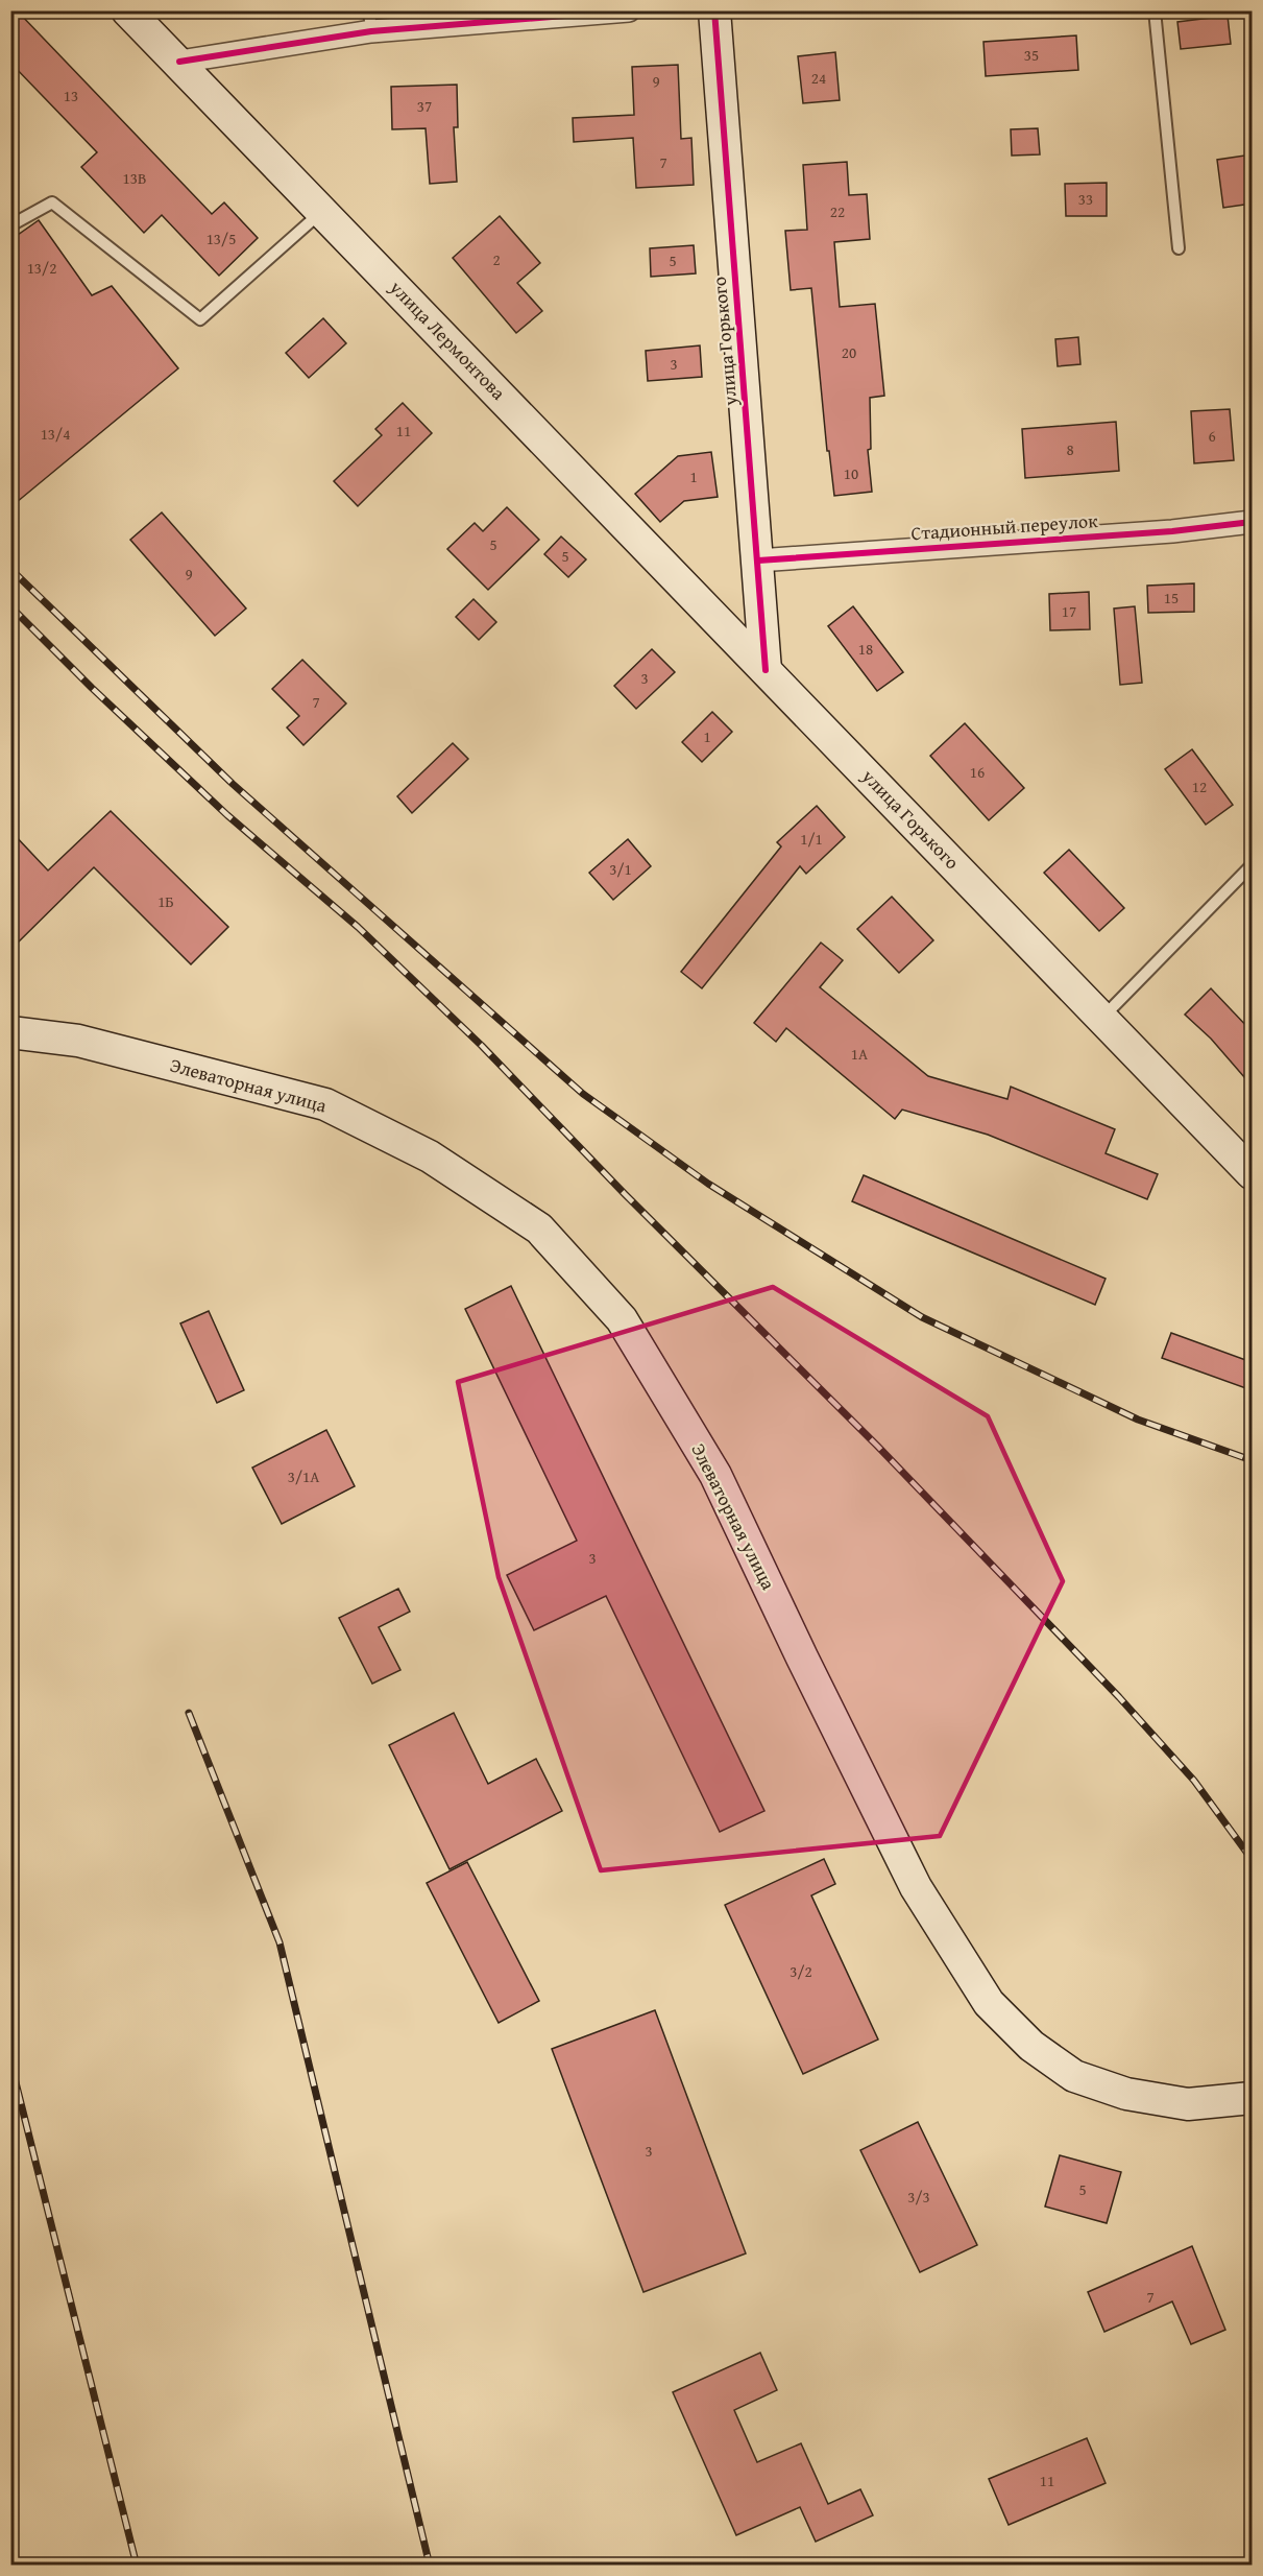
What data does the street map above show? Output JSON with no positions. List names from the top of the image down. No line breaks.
{"streets":{"main road":["улица Лермонтова","улица Горького","Элеваторная улица"],"street":["Стадионный переулок"]},"crossings":[["улица Лермонтова","улица Горького"],["улица Горького","Стадионный переулок"]],"house_numbers":["35","24","9","13","37","7","13В","33","22","13/5","2","5","13/2","20","3","11","13/4","6","8","10","1","5","5","9","15","17","18","3","7","1","16","12","1/1","3/1","1Б","1А","3/1А","3","3/2","3","5","3/3","7","11"]}
